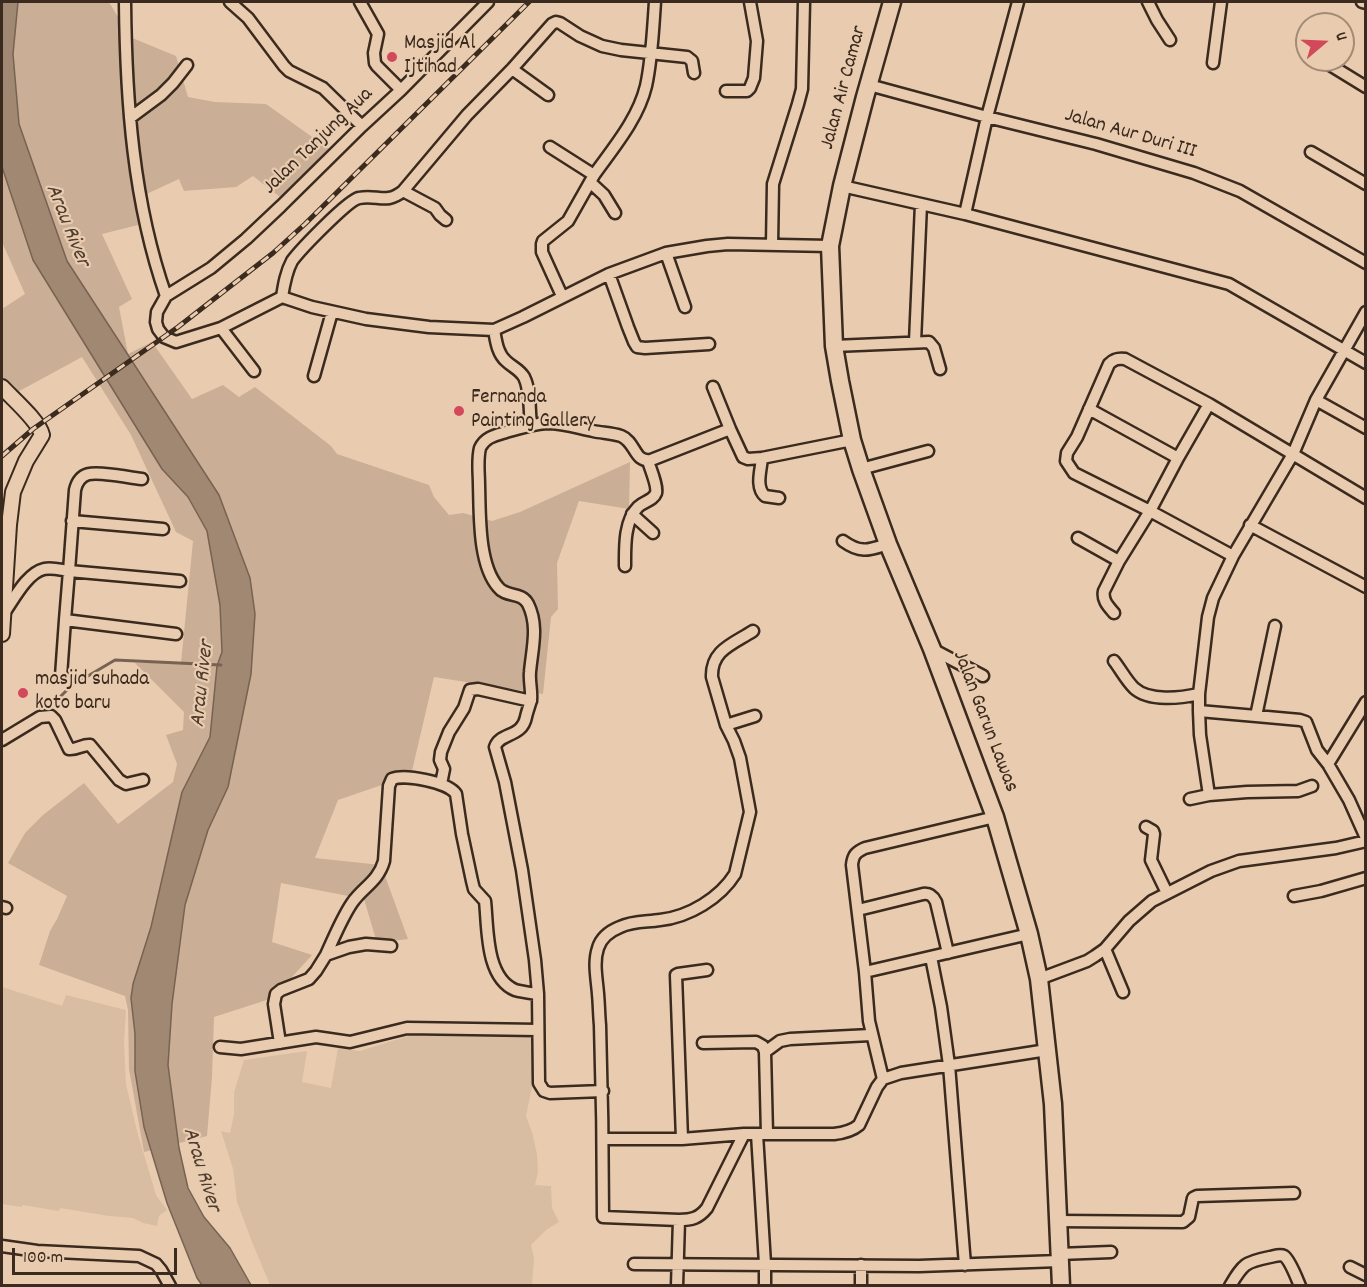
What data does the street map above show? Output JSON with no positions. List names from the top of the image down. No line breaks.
{"streets":{"main road":["Jalan Air Camar","Jalan Garun Lawas"],"street":["Jalan Aur Duri III","Jalan Tanjung Aua"]},"crossings":[["Jalan Air Camar","Jalan Aur Duri III"],["Jalan Air Camar","Jalan Garun Lawas"]],"water":["Arau River"],"places":["Masjid Al Ijtihad","Fernanda Painting Gallery","masjid suhada koto baru"],"scale_bar":"100 m","north":"right"}
